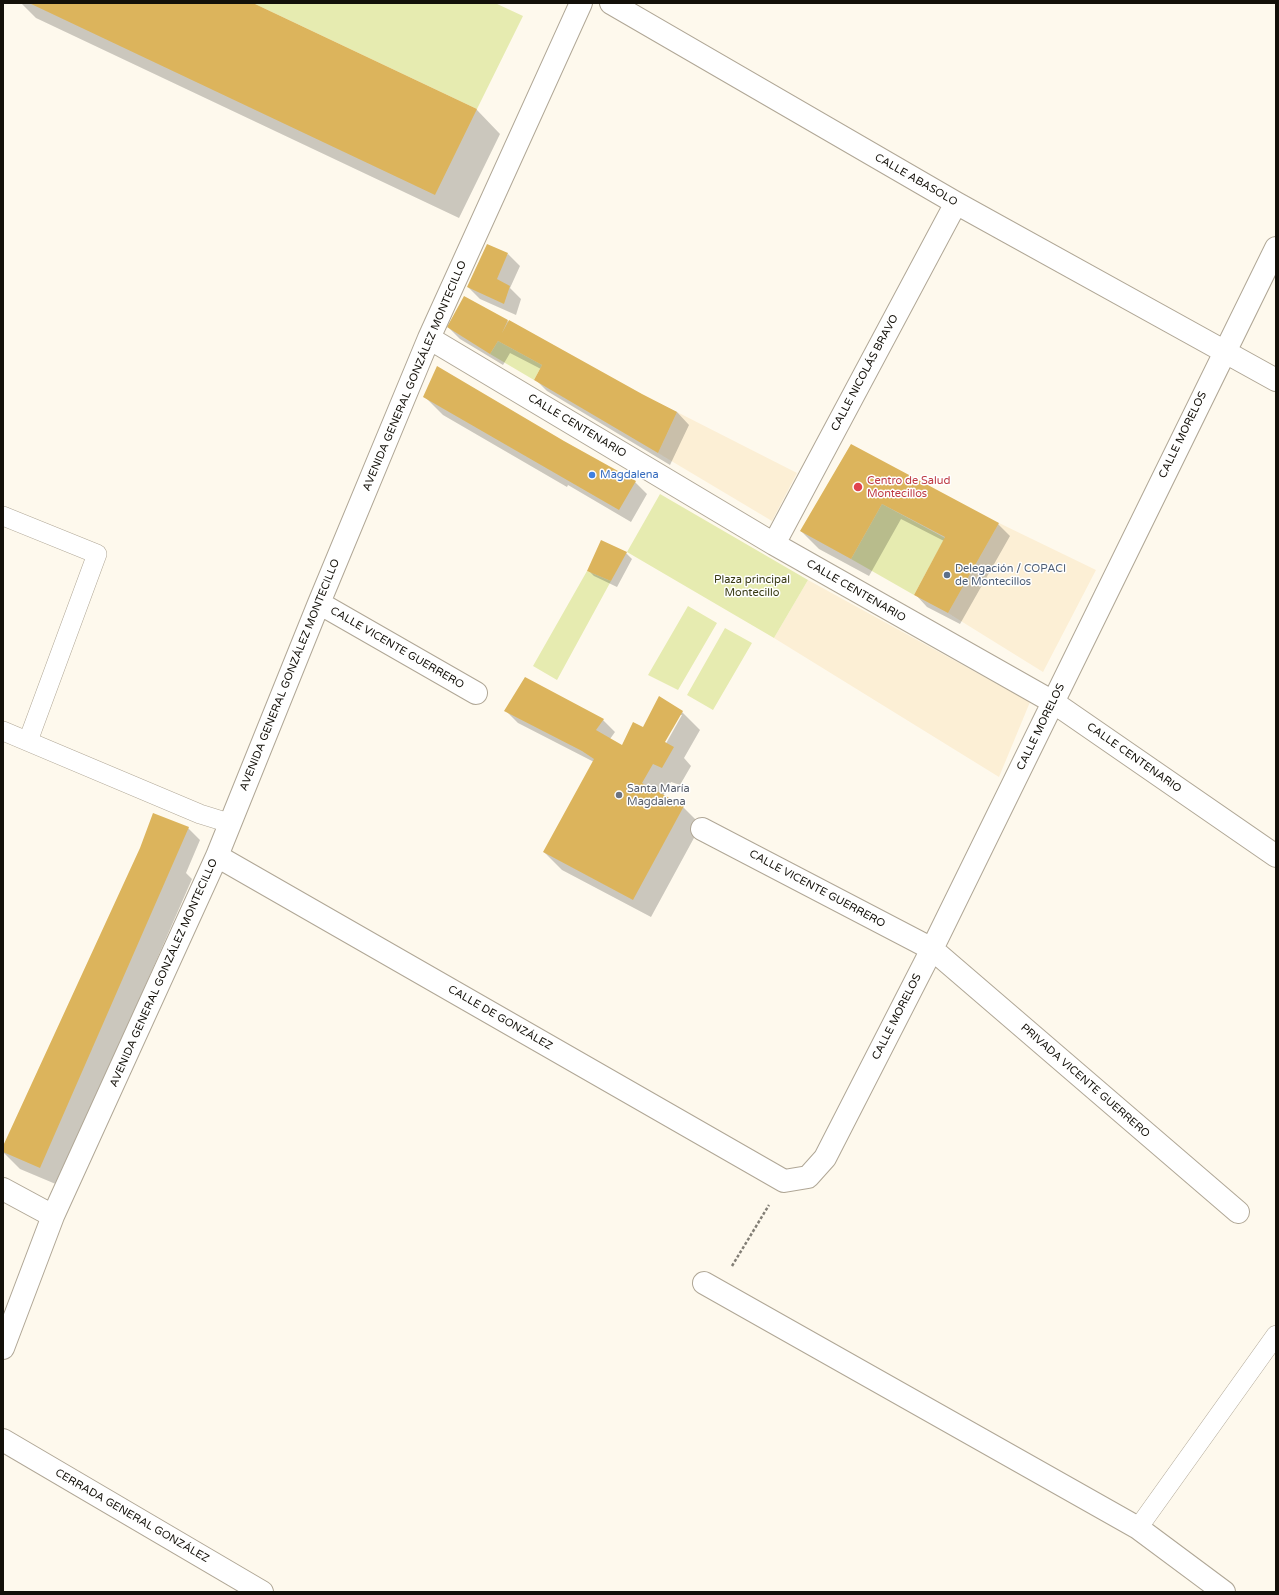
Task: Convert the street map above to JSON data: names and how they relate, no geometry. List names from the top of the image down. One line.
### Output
{"streets":{"street":["CALLE ABASOLO","CALLE NICOLÁS BRAVO","AVENIDA GENERAL GONZÁLEZ MONTECILLO","CALLE CENTENARIO","CALLE MORELOS","CALLE VICENTE GUERRERO","CALLE DE GONZÁLEZ","PRIVADA VICENTE GUERRERO","CERRADA GENERAL GONZÁLEZ"]},"crossings":[["CALLE ABASOLO","CALLE NICOLÁS BRAVO"],["CALLE ABASOLO","CALLE MORELOS"],["CALLE NICOLÁS BRAVO","CALLE CENTENARIO"],["AVENIDA GENERAL GONZÁLEZ MONTECILLO","CALLE CENTENARIO"],["AVENIDA GENERAL GONZÁLEZ MONTECILLO","CALLE VICENTE GUERRERO"],["AVENIDA GENERAL GONZÁLEZ MONTECILLO","CALLE DE GONZÁLEZ"],["CALLE CENTENARIO","CALLE MORELOS"],["CALLE MORELOS","CALLE VICENTE GUERRERO"],["CALLE MORELOS","CALLE DE GONZÁLEZ"],["CALLE MORELOS","PRIVADA VICENTE GUERRERO"],["CALLE VICENTE GUERRERO","PRIVADA VICENTE GUERRERO"]],"parks":["Plaza principal Montecillo"],"places":["Magdalena","Centro de Salud Montecillos","Delegación / COPACI de Montecillos","Santa María Magdalena"]}
